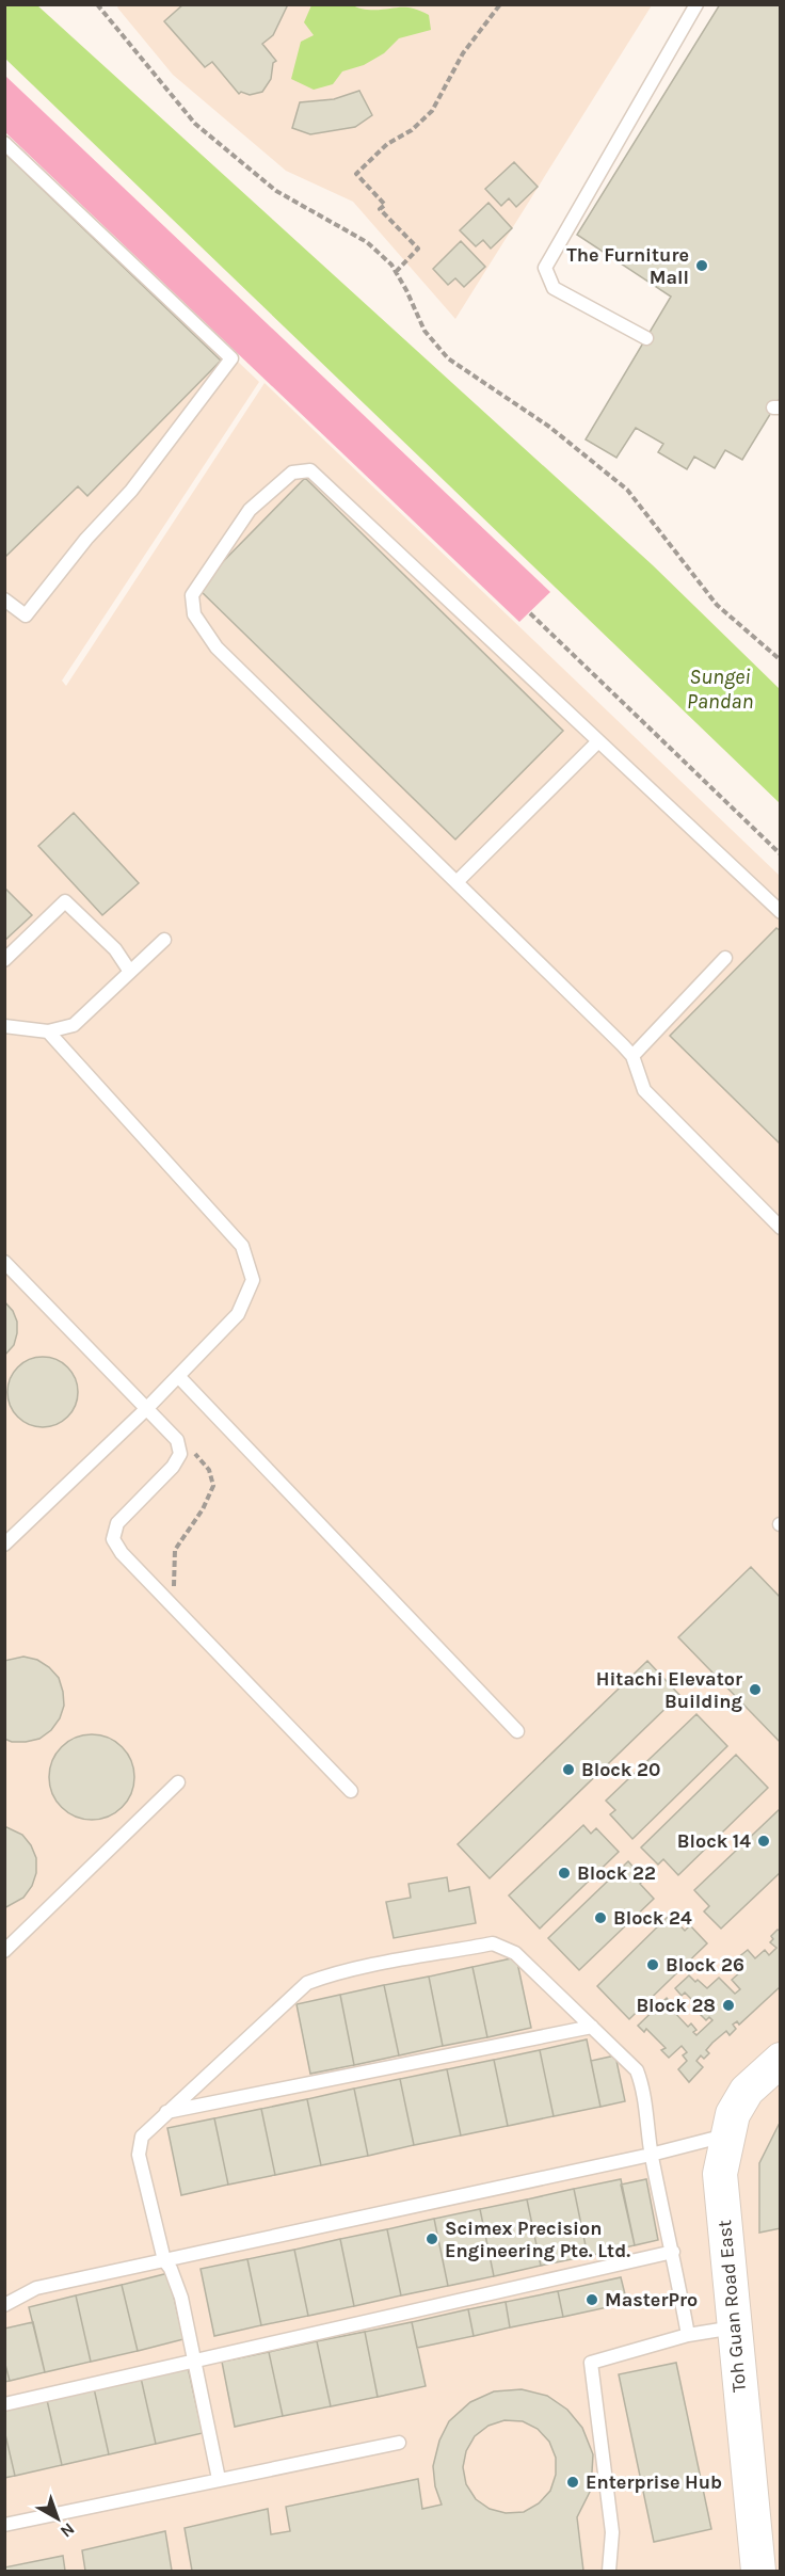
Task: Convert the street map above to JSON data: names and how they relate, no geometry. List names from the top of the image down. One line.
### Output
{"streets":{"street":["Toh Guan Road East"]},"water":["Sungei Pandan"],"places":["The Furniture Mall","Hitachi Elevator Building","Block 20","Block 14","Block 22","Block 24","Block 26","Block 28","Scimex Precision Engineering Pte. Ltd.","MasterPro","Enterprise Hub"],"north":"bottom right"}
